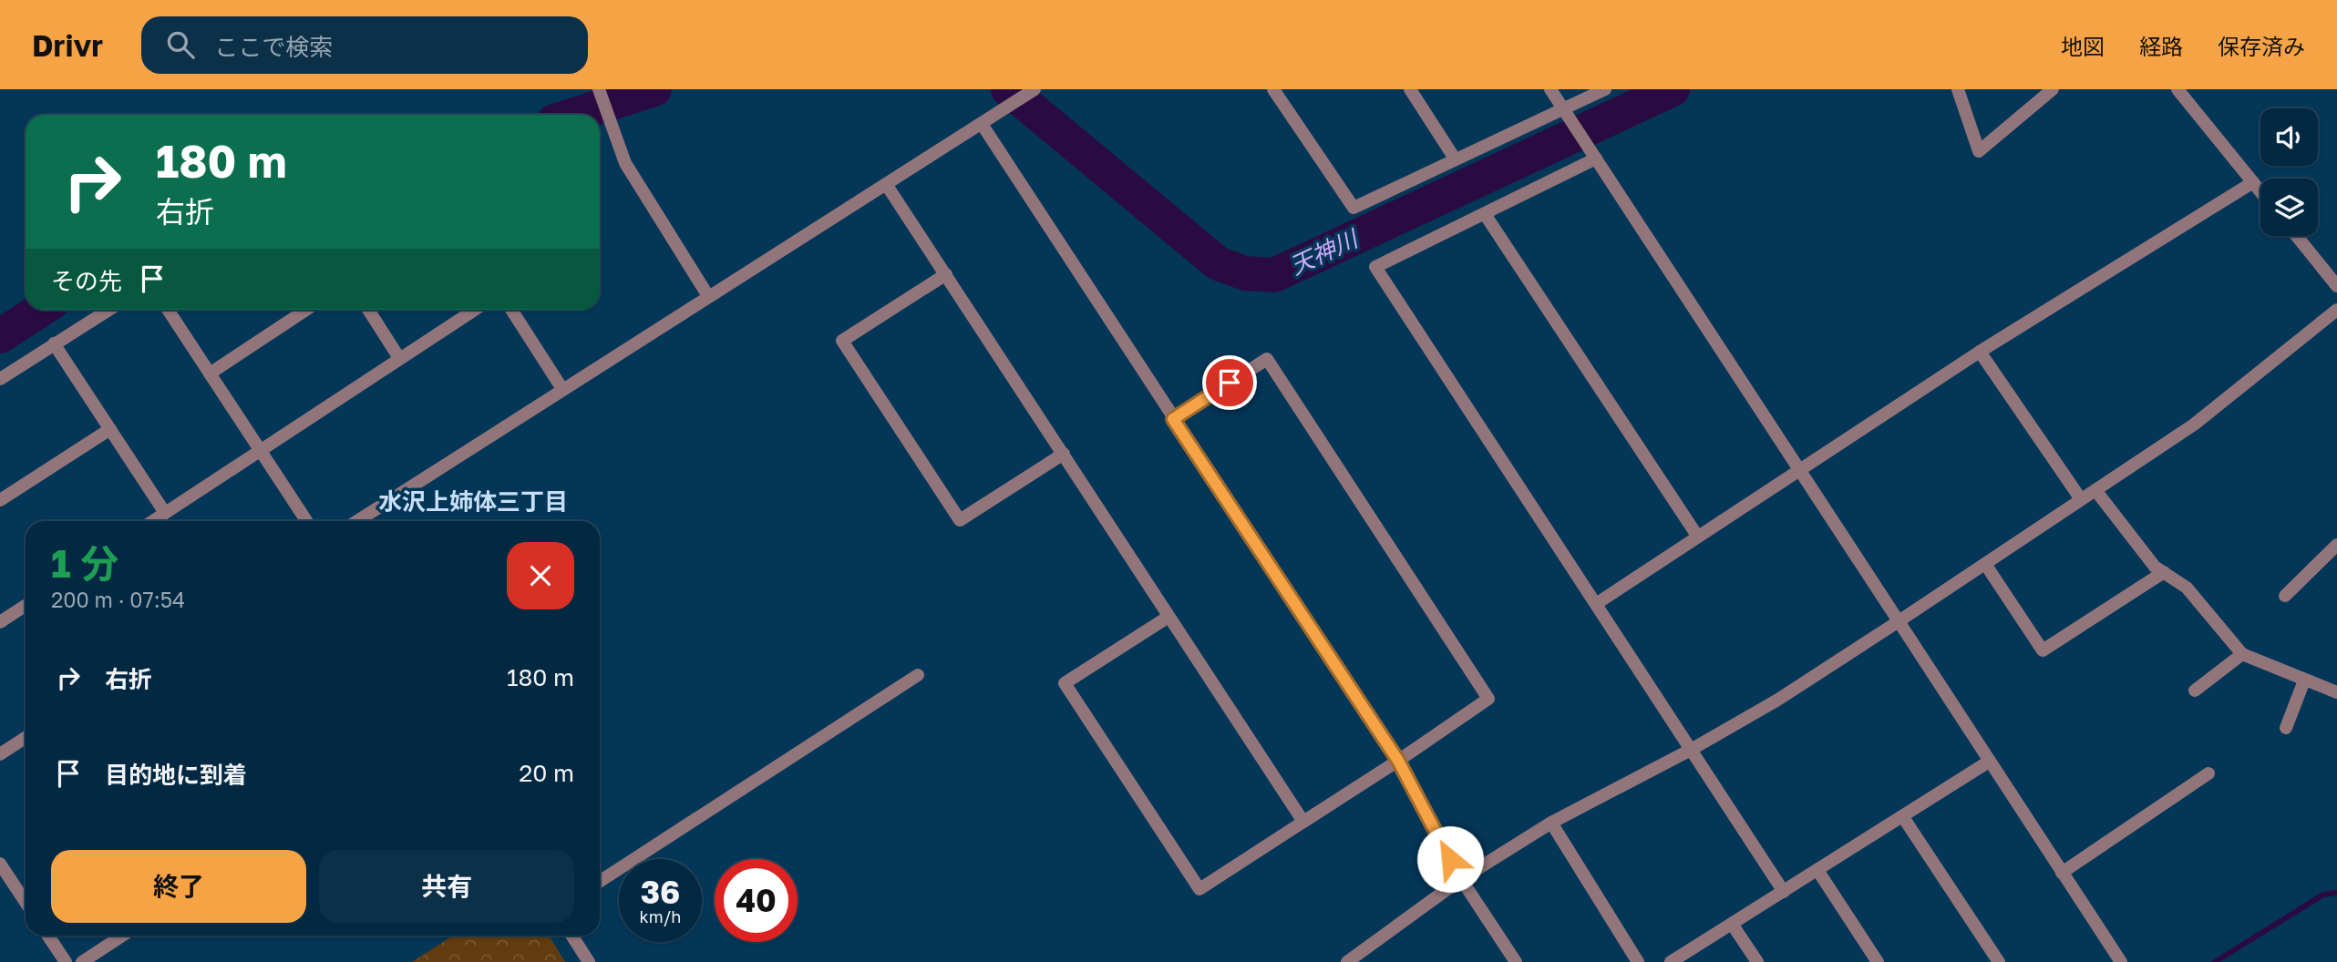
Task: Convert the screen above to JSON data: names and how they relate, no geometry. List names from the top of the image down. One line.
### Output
{"districts":["水沢上姉体三丁目"],"water":["天神川"],"page":{"header":"Drivr","search":"ここで検索","nav":["地図","経路","保存済み"],"turn":["180 m","右折"],"then":"その先","heading":["1 分","200 m · 07:54"],"list":[{"name":"右折","value":"180 m"},{"name":"目的地に到着","value":"20 m"}],"buttons":["終了","共有"],"speed":"36 km/h","limit":"40"}}
